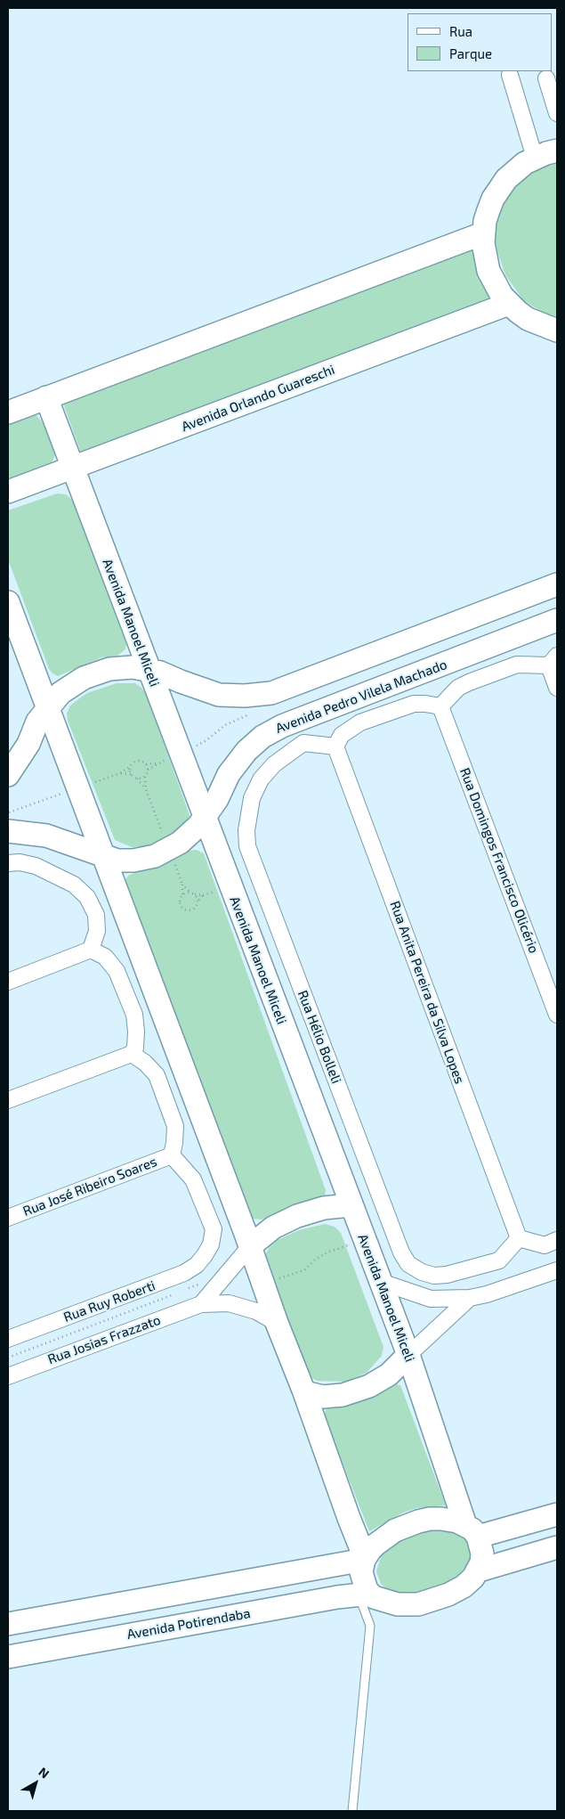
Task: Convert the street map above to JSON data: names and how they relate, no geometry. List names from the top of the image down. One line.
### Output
{"streets":{"street":["Avenida Orlando Guareschi","Avenida Manoel Miceli","Avenida Pedro Vilela Machado","Rua Domingos Francisco Olicério","Rua Anita Pereira da Silva Lopes","Rua Hélio Bolleli","Rua José Ribeiro Soares","Rua Ruy Roberti","Rua Josias Frazzato","Avenida Potirendaba"]},"crossings":[["Avenida Orlando Guareschi","Avenida Manoel Miceli"],["Avenida Manoel Miceli","Avenida Pedro Vilela Machado"],["Avenida Manoel Miceli","Avenida Potirendaba"],["Rua Anita Pereira da Silva Lopes","Rua Hélio Bolleli"],["Rua José Ribeiro Soares","Rua Ruy Roberti"]],"legend":["Rua","Parque"],"north":"top right"}
